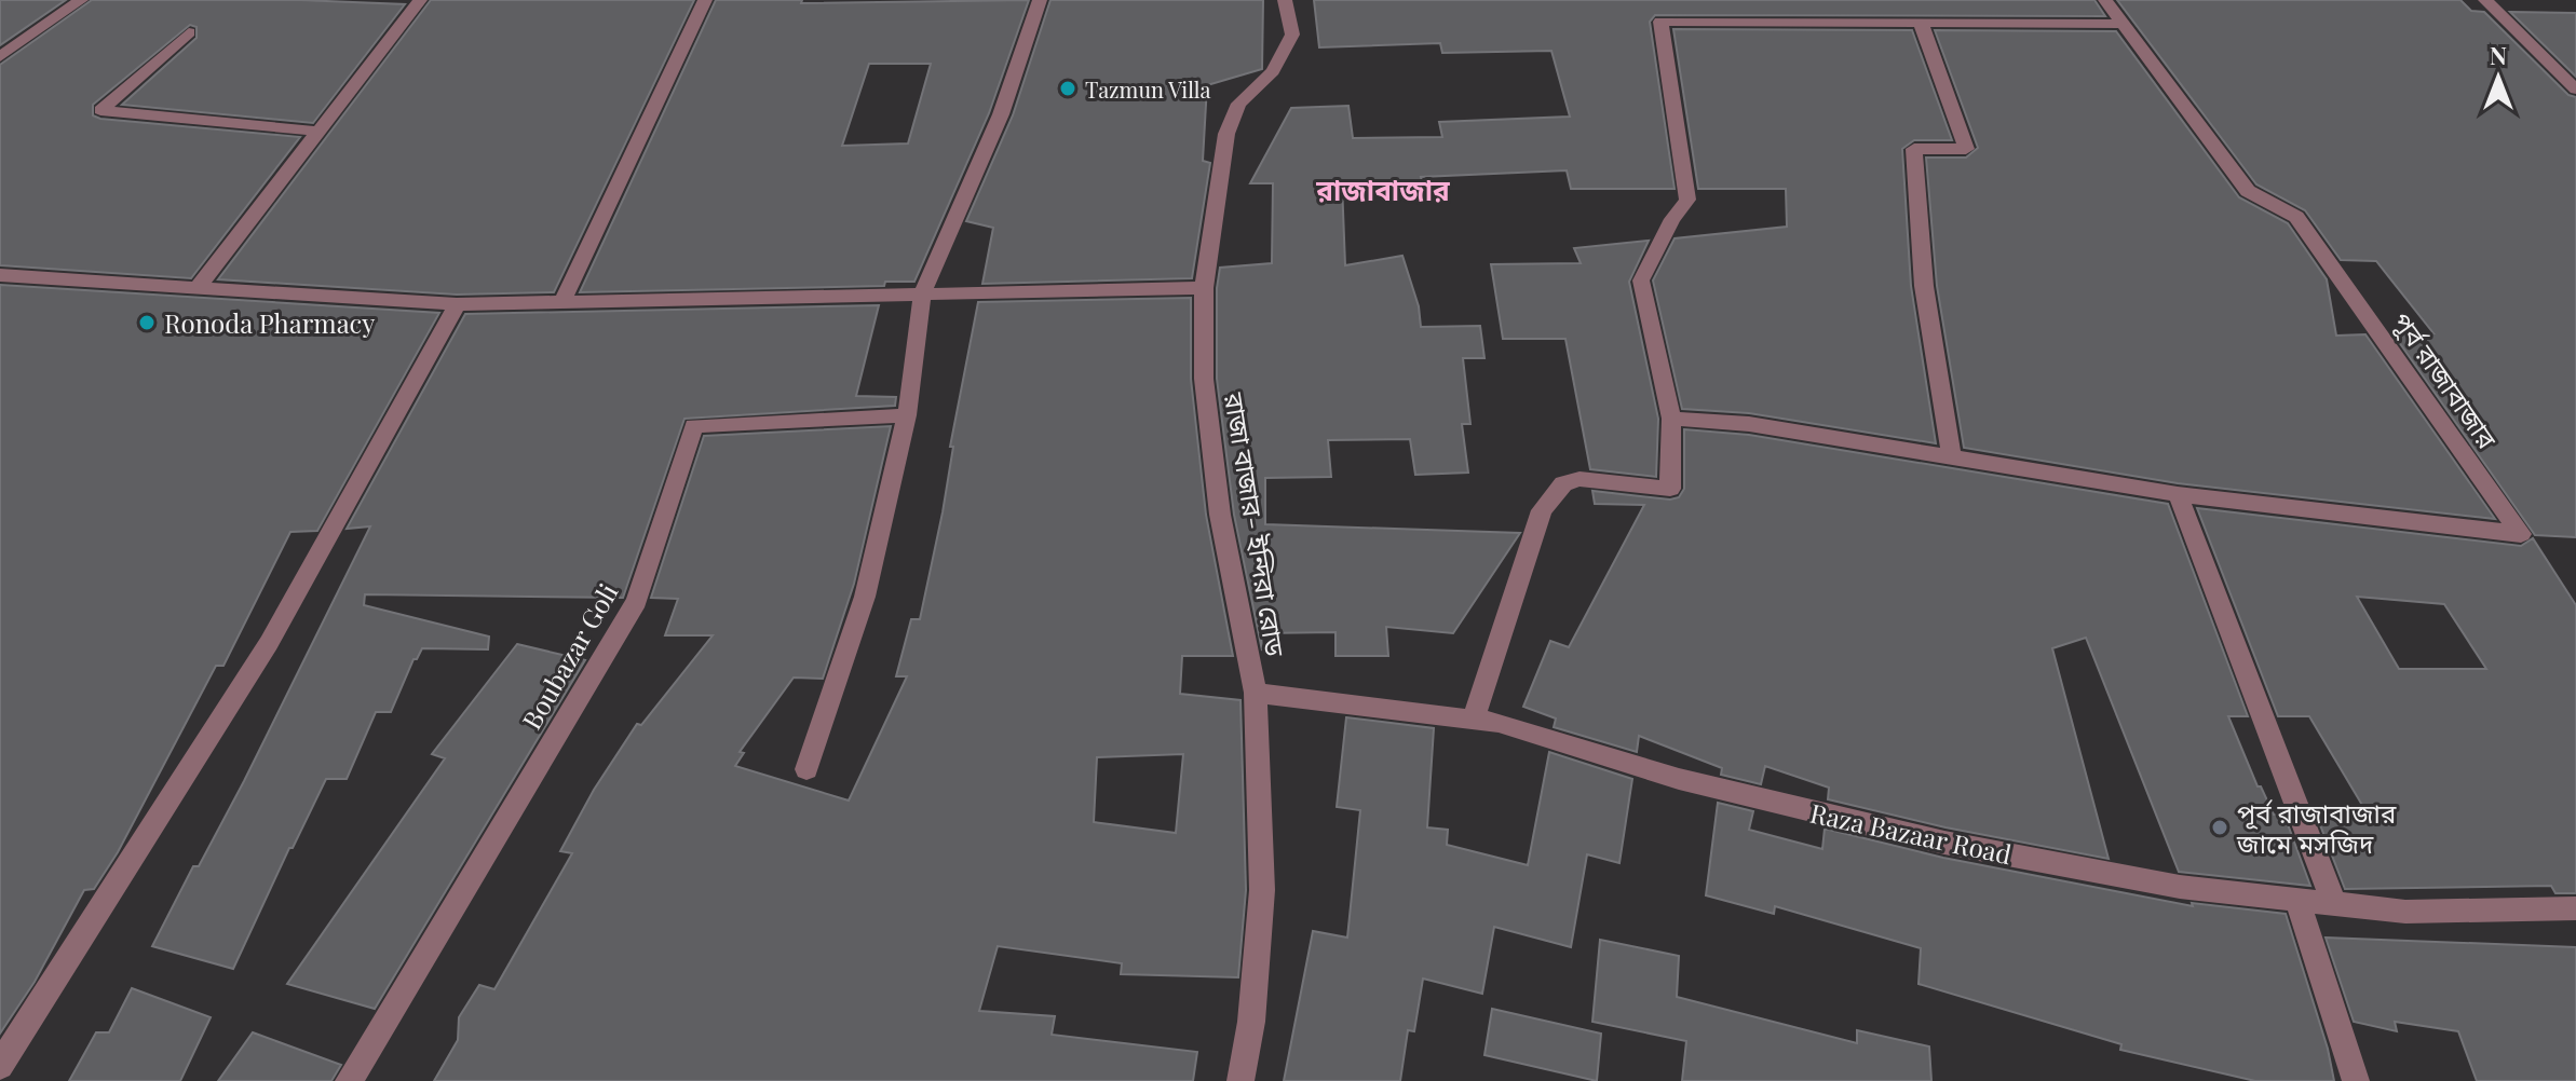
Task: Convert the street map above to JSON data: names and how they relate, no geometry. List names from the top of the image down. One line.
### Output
{"streets":{"street":["পূর্ব রাজাবাজার","রাজা বাজার- ইন্দিরা রোড","Boubazar Goli","Raza Bazaar Road"]},"crossings":[["রাজা বাজার- ইন্দিরা রোড","Raza Bazaar Road"]],"districts":["রাজাবাজার"],"places":["Tazmun Villa","Ronoda Pharmacy","পূর্ব রাজাবাজার জামে মসজিদ"],"north":"top"}
